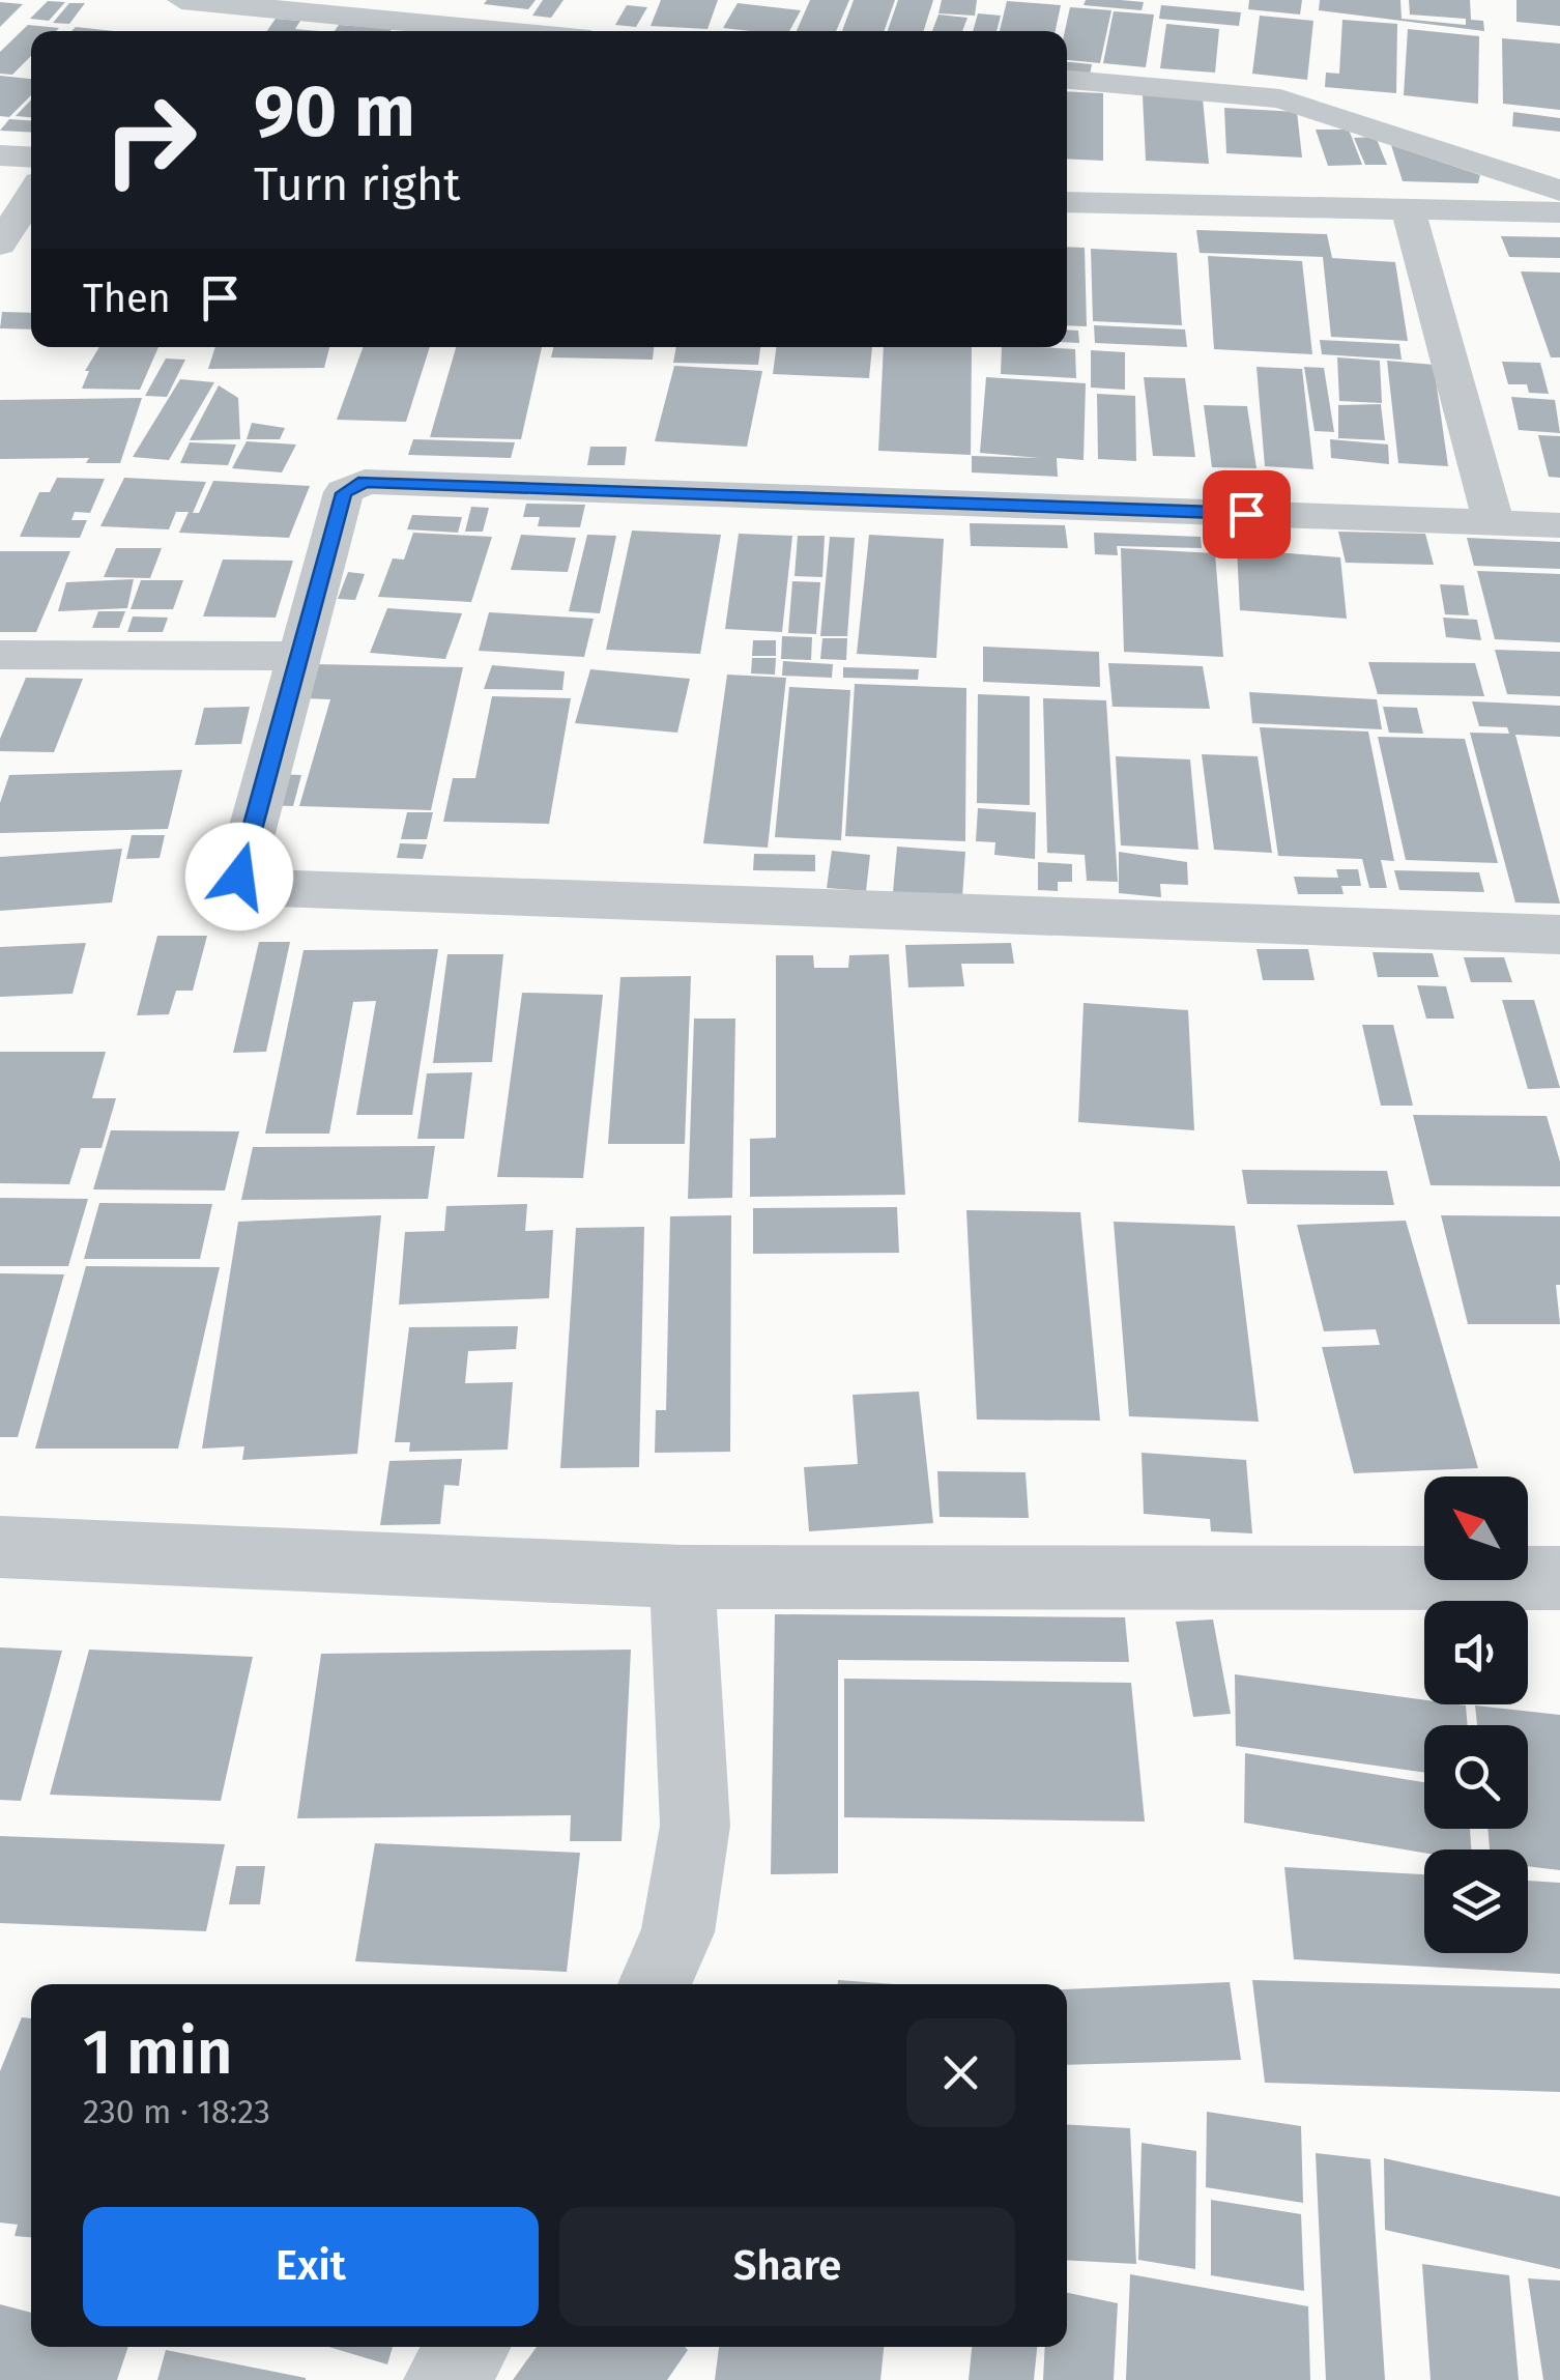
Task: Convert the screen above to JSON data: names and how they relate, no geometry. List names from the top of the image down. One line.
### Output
{"north":"top left","page":{"turn":["90 m","Turn right"],"then":"Then","heading":["1 min","230 m · 18:23"],"buttons":["Exit","Share"]}}
